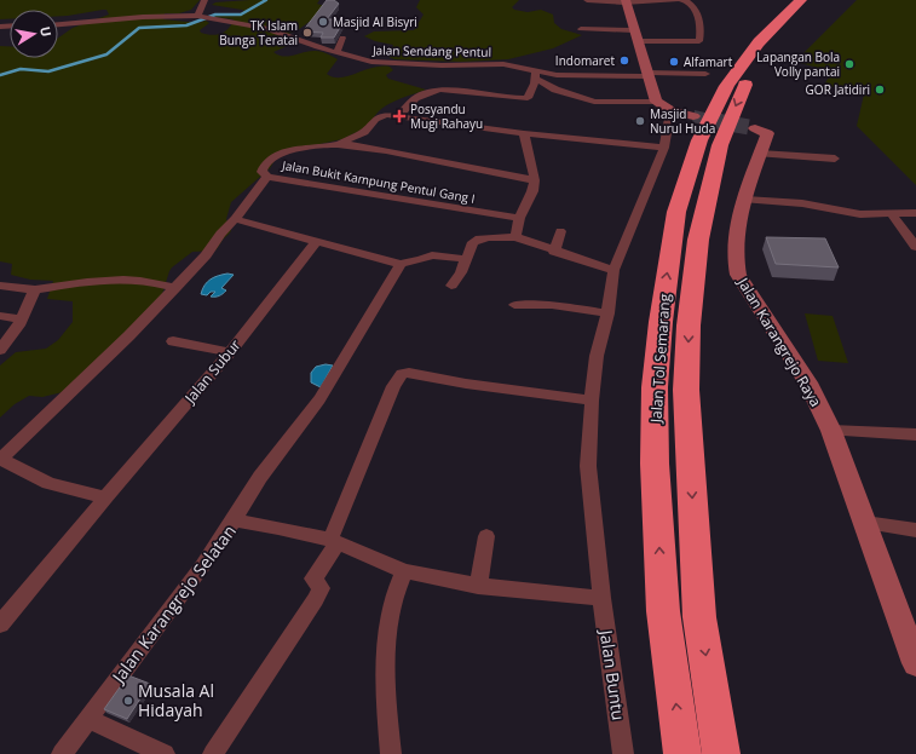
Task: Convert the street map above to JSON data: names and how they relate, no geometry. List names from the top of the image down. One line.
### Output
{"streets":{"highway":["Jalan Tol Semarang"],"main road":["Jalan Karangrejo Raya"],"street":["Jalan Sendang Pentul","Jalan Bukit Kampung Pentul Gang I","Jalan Subur","Jalan Karangrejo Selatan","Jalan Buntu"]},"crossings":[["Jalan Karangrejo Selatan","Jalan Buntu"]],"places":{"other":["Masjid Al Bisyri","TK Islam Bunga Teratai","Indomaret","Alfamart","Lapangan Bola Volly pantai","GOR Jatidiri","Masjid Nurul Huda","Musala Al Hidayah"],"health":["Posyandu Mugi Rahayu"]},"north":"right"}
